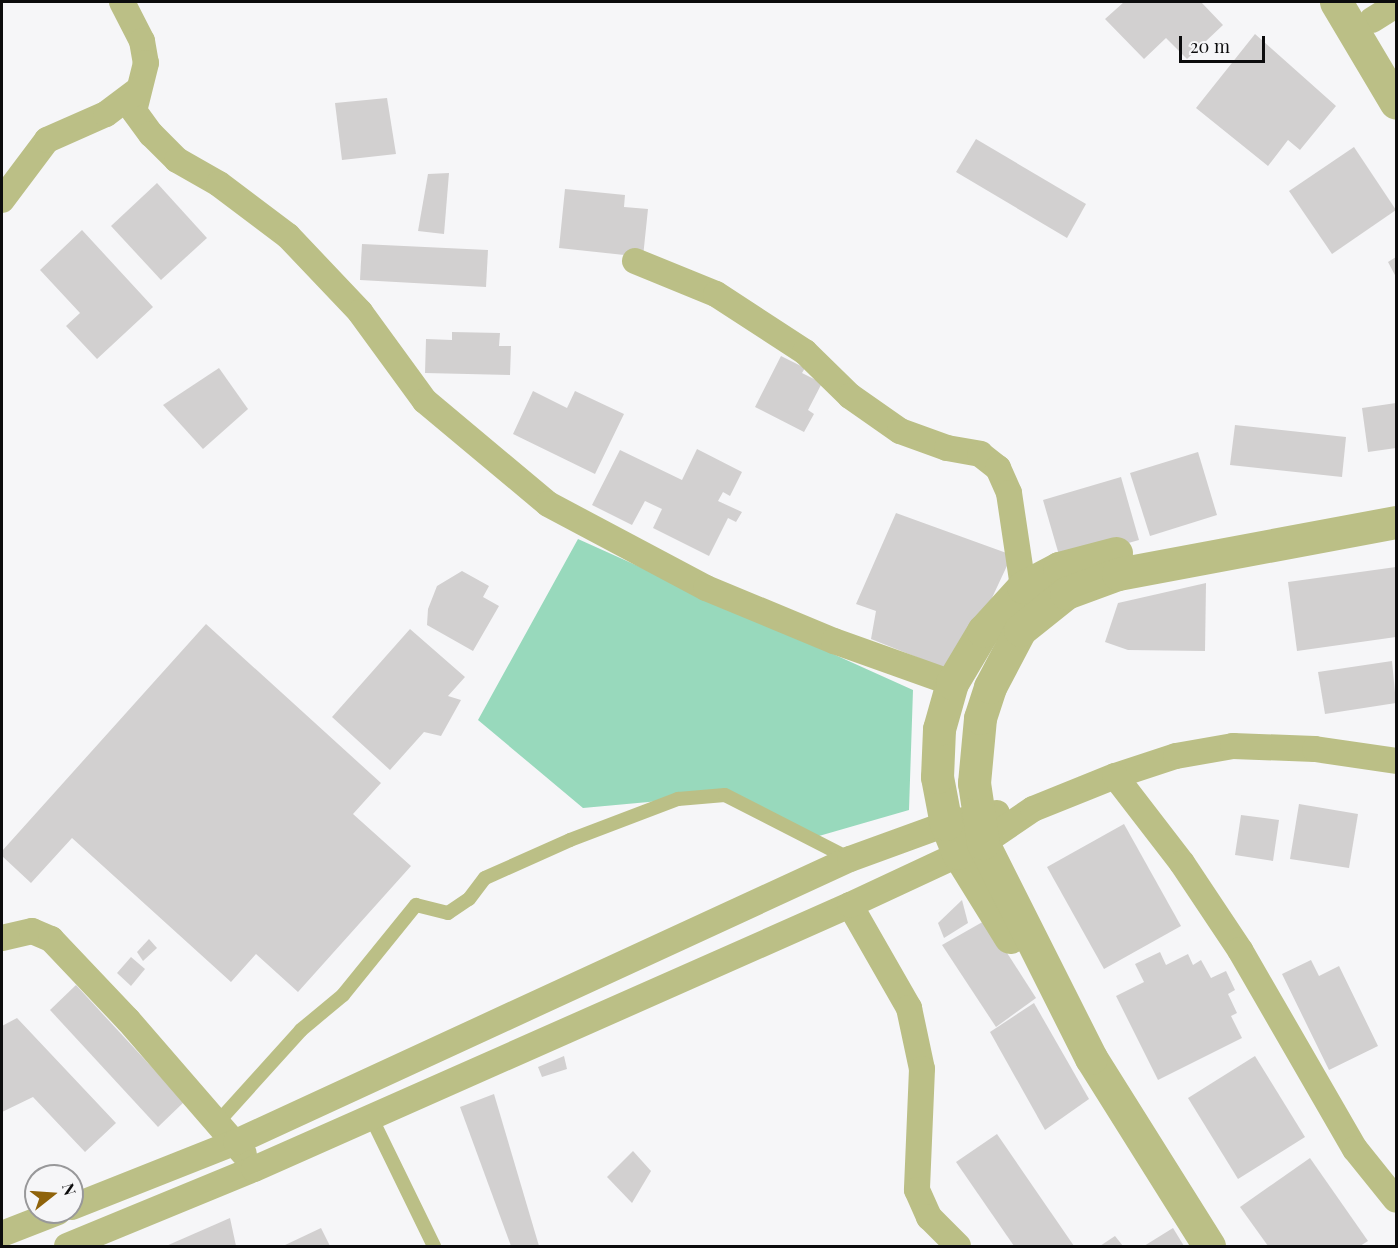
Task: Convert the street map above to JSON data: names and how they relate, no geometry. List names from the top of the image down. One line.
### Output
{"scale_bar":"20 m","north":"right"}
